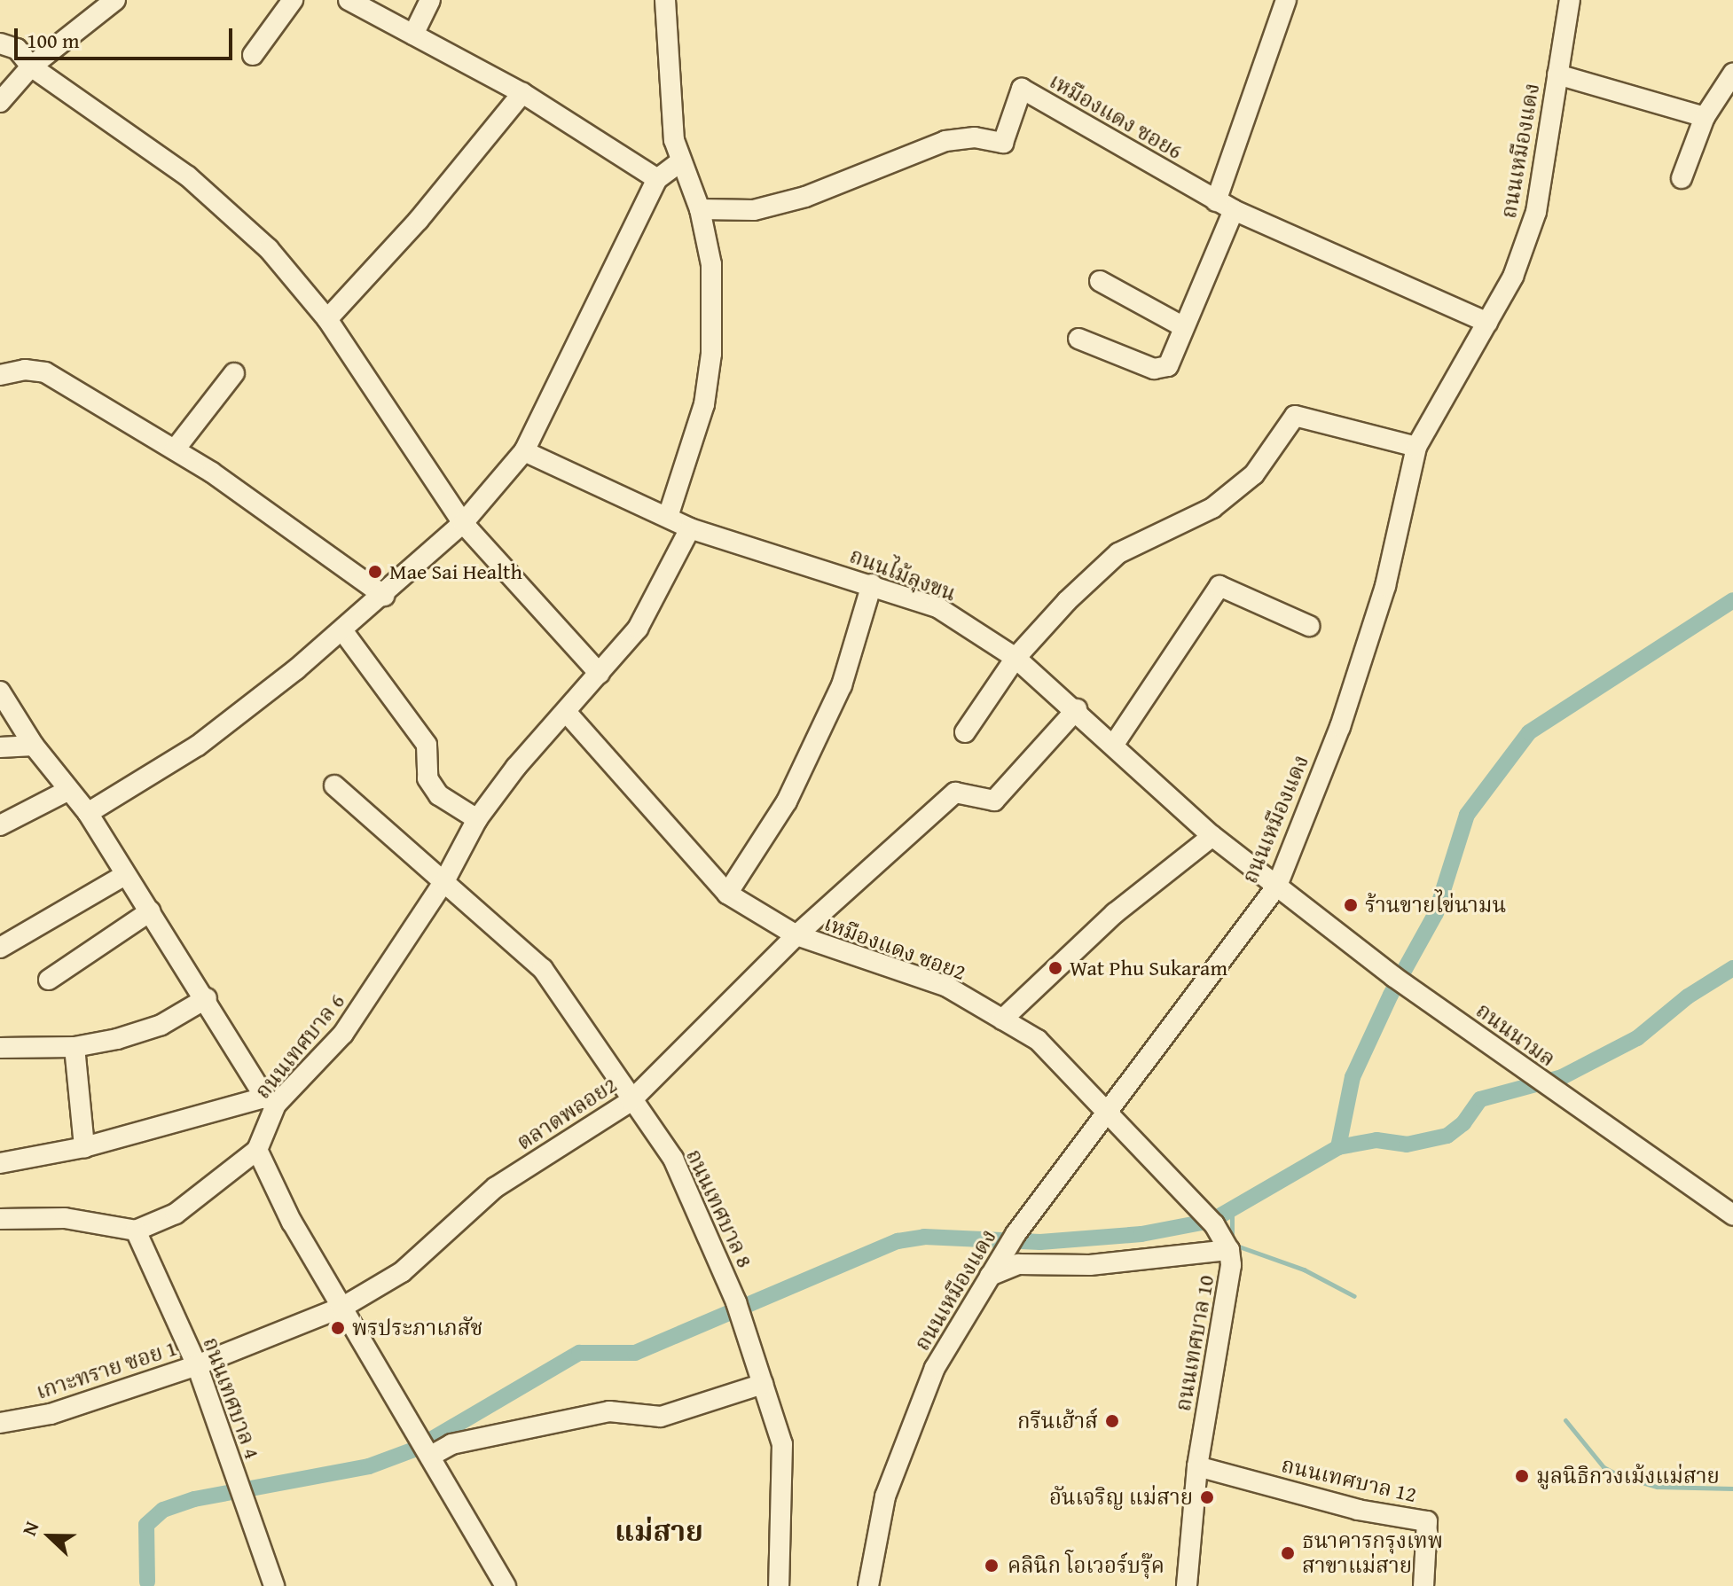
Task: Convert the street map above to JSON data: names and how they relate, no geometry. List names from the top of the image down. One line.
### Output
{"streets":{"street":["เหมืองแดง ซอย6","ถนนเหมืองแดง","ถนนไม้ลุงขน","เหมืองแดง ซอย2","ถนนนามล","ถนนเทศบาล 6","ตลาดพลอย2","ถนนเทศบาล 8","ถนนเทศบาล 10","เกาะทราย ซอย 1","ถนนเทศบาล 4","ถนนเทศบาล 12"]},"crossings":[["เหมืองแดง ซอย6","ถนนเหมืองแดง"],["ถนนเหมืองแดง","ถนนไม้ลุงขน"],["ถนนเหมืองแดง","เหมืองแดง ซอย2"],["ถนนเหมืองแดง","ถนนนามล"],["ถนนไม้ลุงขน","ถนนนามล"],["ถนนไม้ลุงขน","ถนนเทศบาล 6"],["ถนนไม้ลุงขน","ตลาดพลอย2"],["เหมืองแดง ซอย2","ถนนเทศบาล 6"],["เหมืองแดง ซอย2","ตลาดพลอย2"],["ถนนเทศบาล 6","ถนนเทศบาล 8"],["ตลาดพลอย2","ถนนเทศบาล 8"],["ตลาดพลอย2","เกาะทราย ซอย 1"],["ถนนเทศบาล 10","ถนนเทศบาล 12"],["เกาะทราย ซอย 1","ถนนเทศบาล 4"]],"districts":["แม่สาย"],"places":["Mae Sai Health","ร้านขายไข่นามน","Wat Phu Sukaram","พรประภาเภสัช","กรีนเฮ้าส์","มูลนิธิกวงเม้งแม่สาย","อันเจริญ แม่สาย","ธนาคารกรุงเทพ สาขาแม่สาย","คลินิก โอเวอร์บรุ๊ค"],"scale_bar":"100 m","north":"left"}
